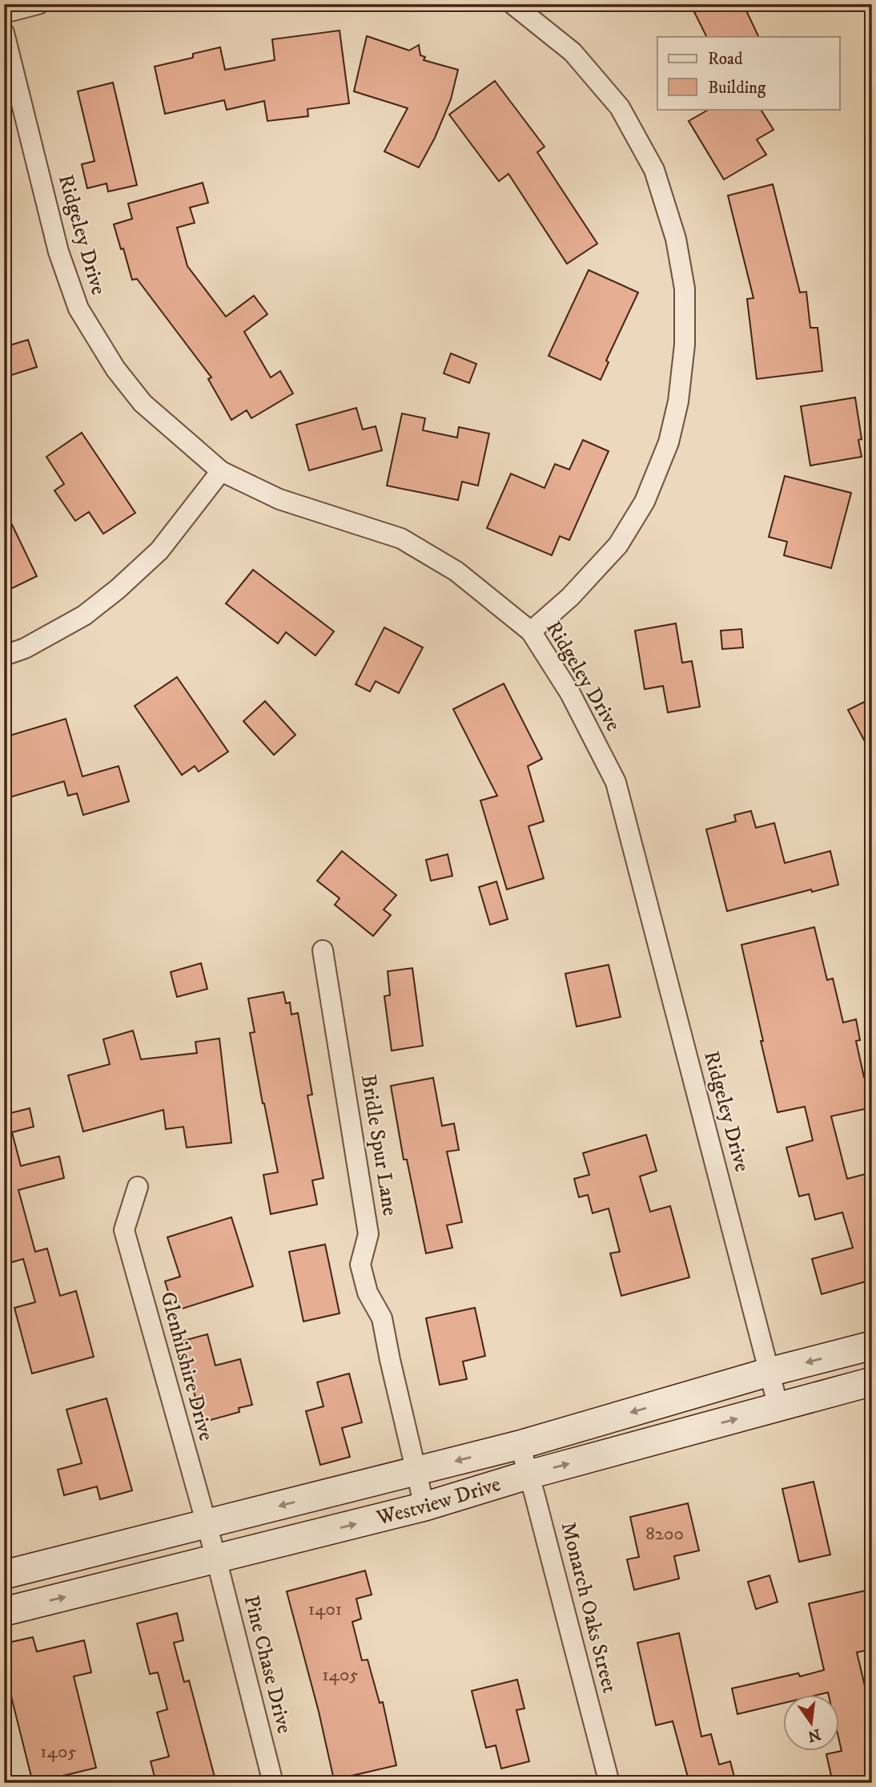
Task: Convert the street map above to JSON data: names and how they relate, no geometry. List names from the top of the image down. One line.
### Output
{"streets":{"main road":["Westview Drive"],"street":["Ridgeley Drive","Bridle Spur Lane","Glenhilshire Drive","Monarch Oaks Street","Pine Chase Drive"]},"crossings":[["Ridgeley Drive","Westview Drive"],["Bridle Spur Lane","Westview Drive"],["Glenhilshire Drive","Westview Drive"],["Glenhilshire Drive","Pine Chase Drive"],["Westview Drive","Monarch Oaks Street"],["Westview Drive","Pine Chase Drive"]],"house_numbers":["8200","1401","1405","1405"],"legend":["Road","Building"],"north":"bottom"}
